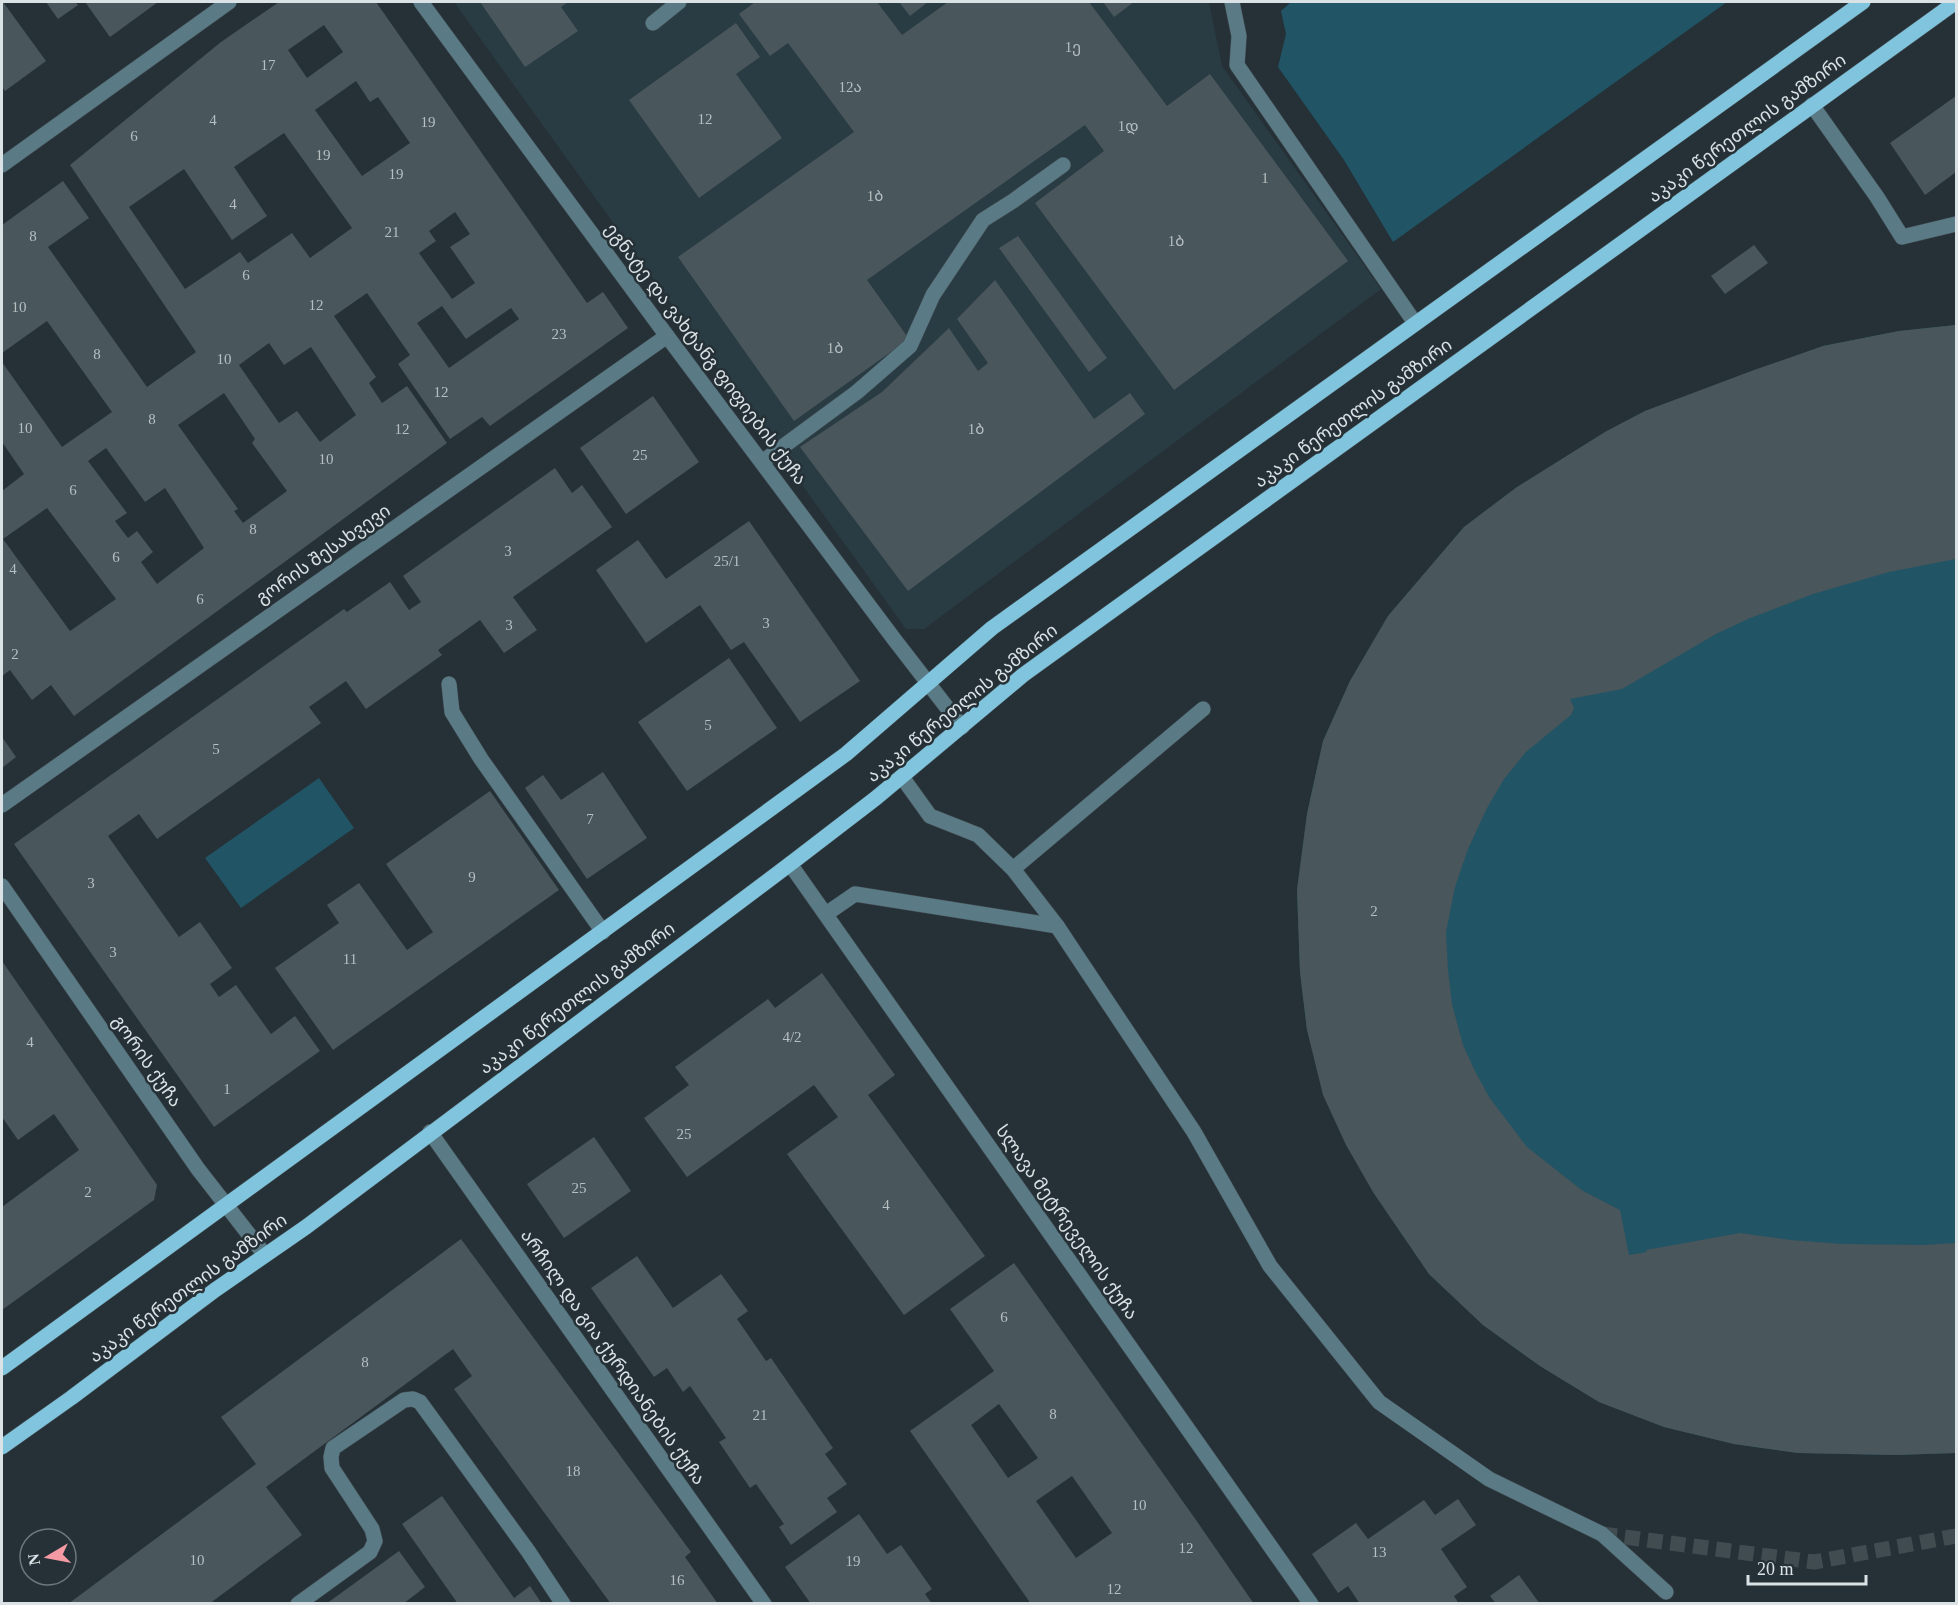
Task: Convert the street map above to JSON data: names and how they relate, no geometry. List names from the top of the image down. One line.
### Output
{"streets":{"main road":["აკაკი წერეთლის გამზირი"],"street":["ეგნატე და ვახტანგ ფიფიების ქუჩა","გორის შესახვევი","გორის ქუჩა","სლავა მეტრეველის ქუჩა","არჩილ და გია ქურდიანების ქუჩა"]},"crossings":[["აკაკი წერეთლის გამზირი","ეგნატე და ვახტანგ ფიფიების ქუჩა"],["აკაკი წერეთლის გამზირი","გორის ქუჩა"],["აკაკი წერეთლის გამზირი","სლავა მეტრეველის ქუჩა"],["აკაკი წერეთლის გამზირი","არჩილ და გია ქურდიანების ქუჩა"],["ეგნატე და ვახტანგ ფიფიების ქუჩა","გორის შესახვევი"]],"house_numbers":["1ე","17","12ა","12","4","19","1დ","6","19","19","1","1ბ","4","21","8","1ბ","6","12","10","23","1ბ","8","10","12","8","10","12","1ბ","25","10","6","8","3","6","25/1","4","6","3","3","2","5","5","7","9","3","2","3","11","4/2","4","1","25","25","2","4","6","8","8","21","18","10","12","13","10","19","16","12"],"scale_bar":"20 m","north":"left"}
